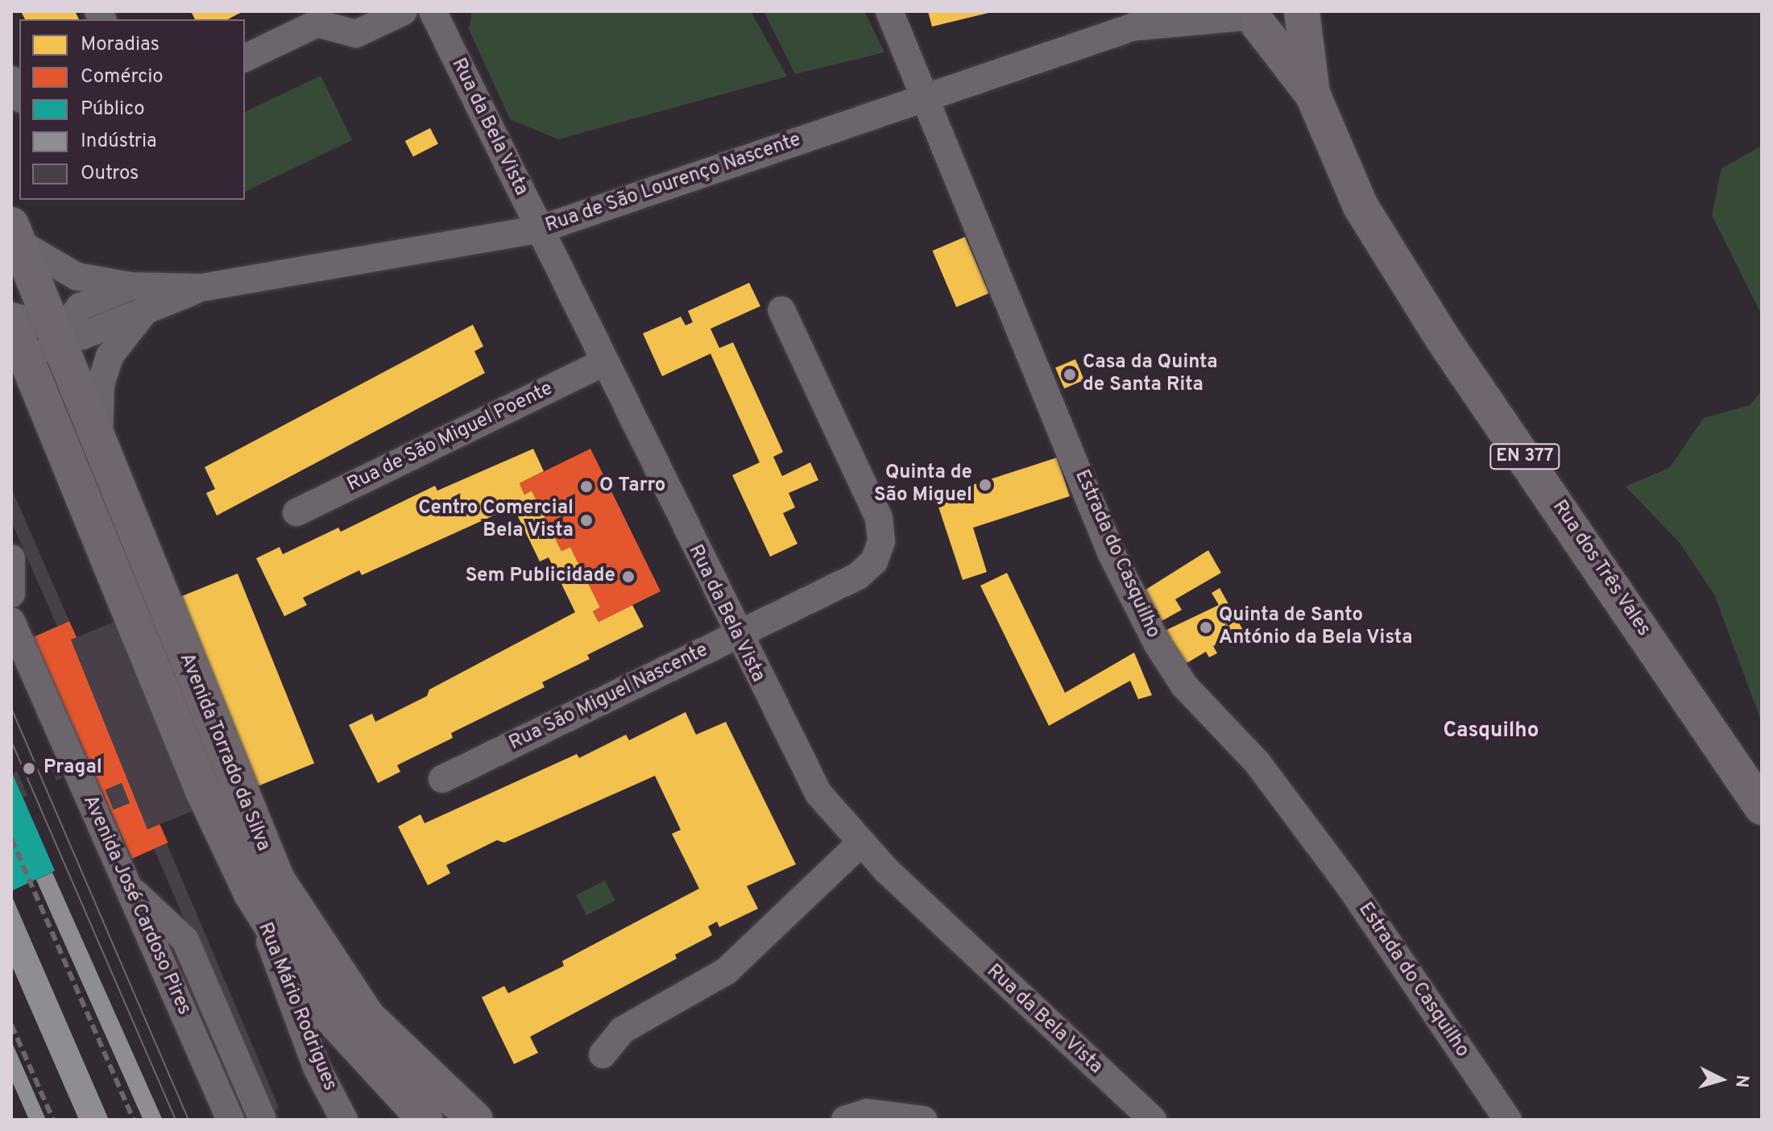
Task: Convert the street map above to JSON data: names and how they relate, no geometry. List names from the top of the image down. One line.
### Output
{"streets":{"main road":["EN 377","Rua dos Três Vales","Avenida Torrado da Silva"],"street":["Rua da Bela Vista","Rua de São Lourenço Nascente","Rua de São Miguel Poente","Estrada do Casquilho","Rua São Miguel Nascente","Avenida José Cardoso Pires","Rua Mário Rodrigues"]},"crossings":[["Rua da Bela Vista","Rua de São Lourenço Nascente"],["Rua da Bela Vista","Rua de São Miguel Poente"],["Rua da Bela Vista","Rua São Miguel Nascente"],["Rua de São Lourenço Nascente","Estrada do Casquilho"],["Rua de São Lourenço Nascente","Rua dos Três Vales"],["Rua de São Lourenço Nascente","Avenida Torrado da Silva"],["Avenida Torrado da Silva","Rua Mário Rodrigues"]],"districts":["Casquilho"],"places":["Casa da Quinta de Santa Rita","Quinta de São Miguel","O Tarro","Centro Comercial Bela Vista","Sem Publicidade","Quinta de Santo António da Bela Vista","Pragal"],"legend":["Moradias","Comércio","Público","Indústria","Outros"],"north":"right"}
